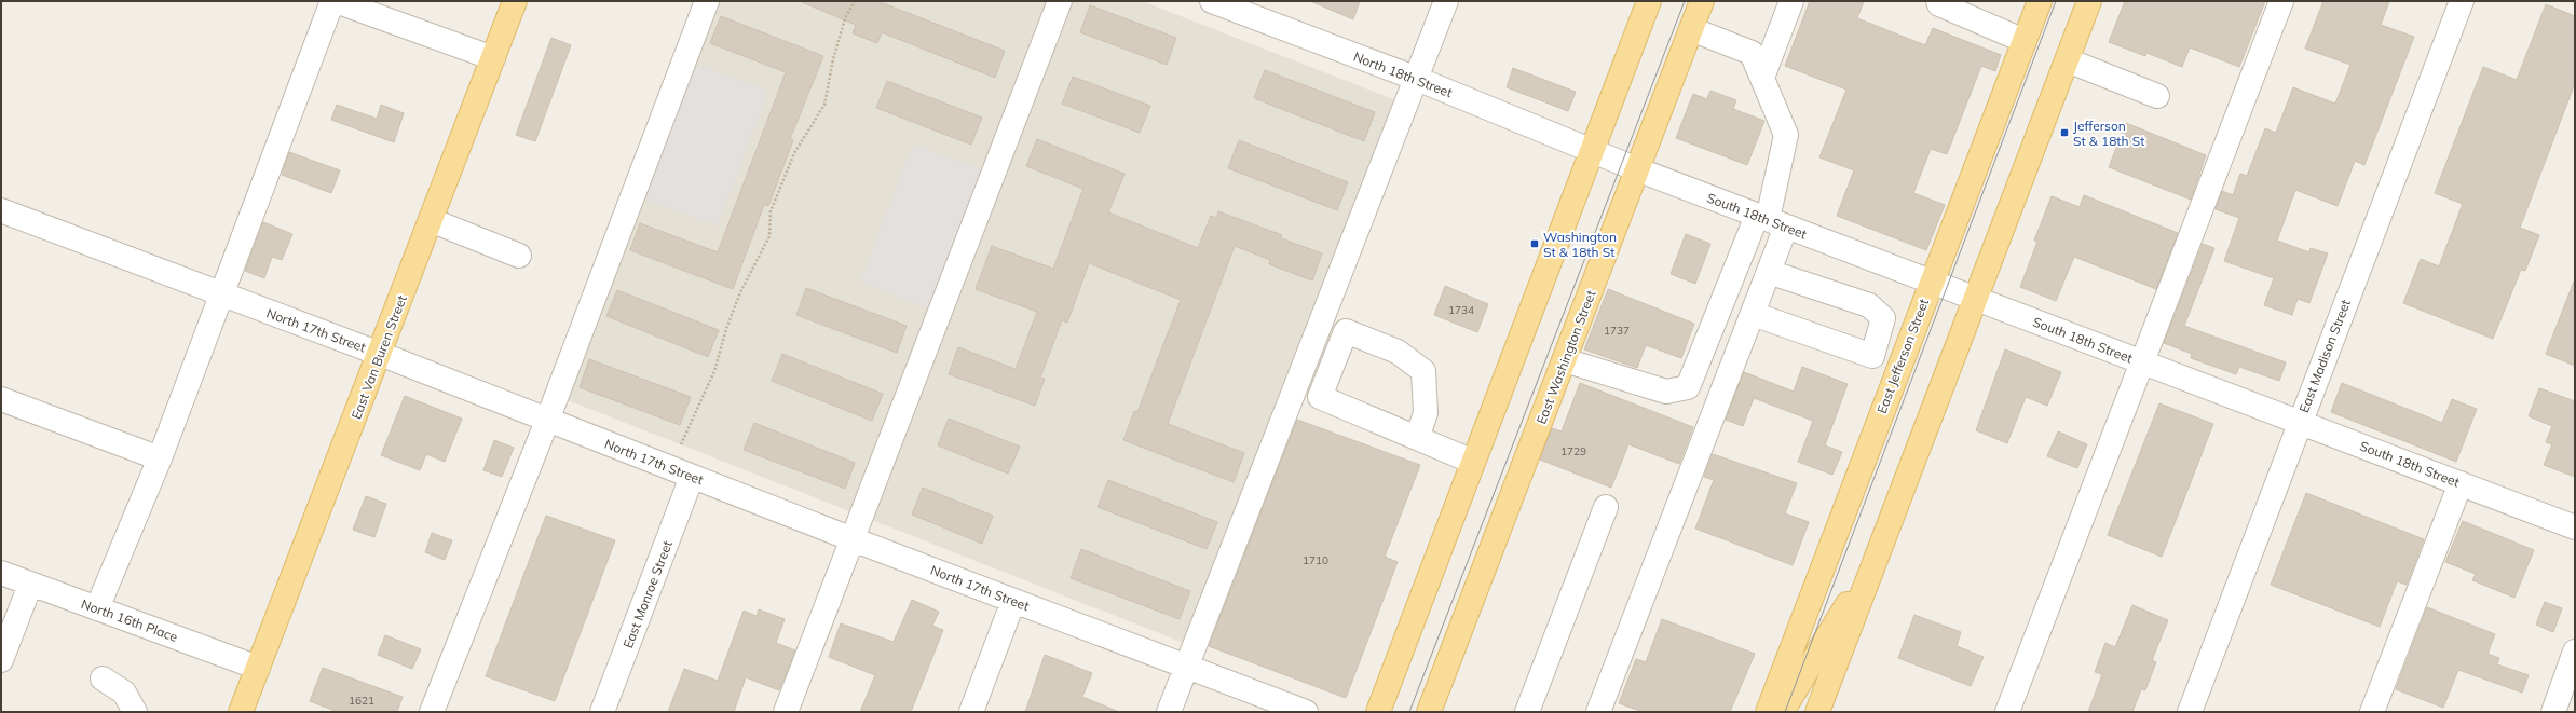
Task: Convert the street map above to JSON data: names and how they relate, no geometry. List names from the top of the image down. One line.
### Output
{"streets":{"main road":["East Jefferson Street","East Van Buren Street","East Washington Street"],"street":["North 18th Street","South 18th Street","North 17th Street","East Madison Street","East Monroe Street","North 16th Place"]},"crossings":[["North 18th Street","South 18th Street"],["South 18th Street","East Jefferson Street"],["South 18th Street","East Madison Street"],["South 18th Street","East Washington Street"],["North 17th Street","East Van Buren Street"],["North 17th Street","East Monroe Street"],["East Van Buren Street","North 16th Place"]],"places":{"transit":["Jefferson St & 18th St","Washington St & 18th St"]},"house_numbers":["1734","1737","1729","1710","1621"]}
